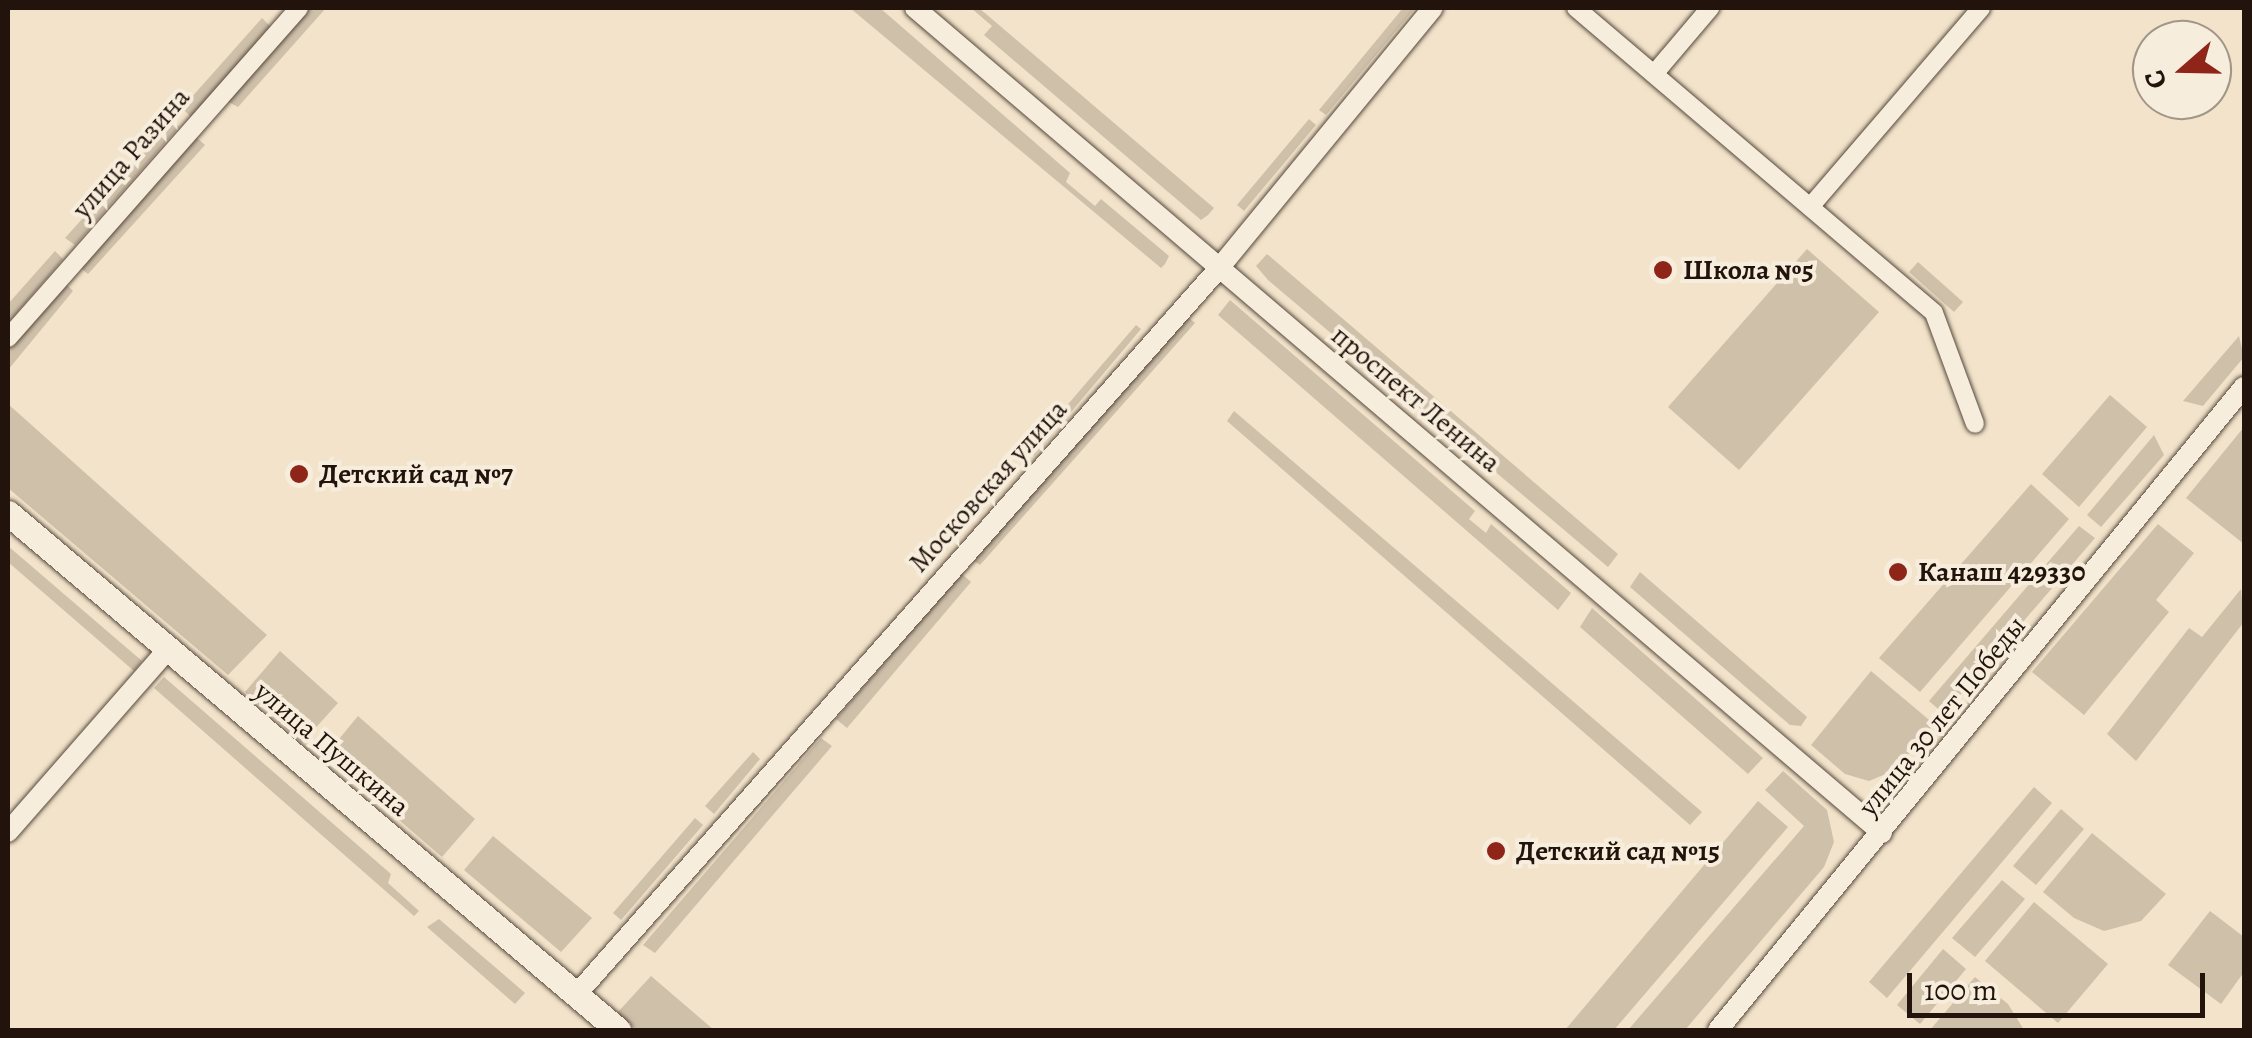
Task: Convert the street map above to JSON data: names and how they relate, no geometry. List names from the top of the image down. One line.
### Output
{"streets":{"main road":["улица Пушкина"],"street":["улица Разина","проспект Ленина","Московская улица","улица 30 лет Победы"]},"crossings":[["проспект Ленина","Московская улица"],["проспект Ленина","улица 30 лет Победы"],["Московская улица","улица Пушкина"]],"places":["Школа №5","Детский сад №7","Канаш 429330","Детский сад №15"],"scale_bar":"100 m","north":"left"}
